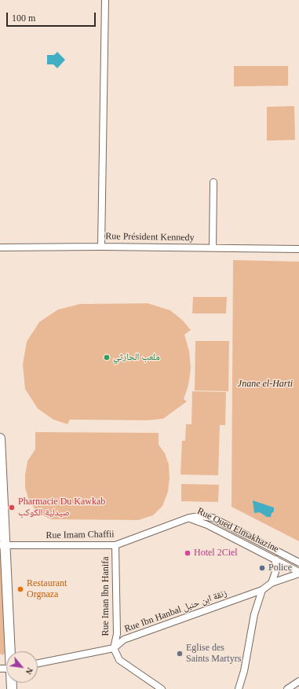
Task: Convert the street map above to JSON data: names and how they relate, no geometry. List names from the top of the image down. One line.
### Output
{"streets":{"street":["Rue Président Kennedy","Rue Oued Elmakhazine","Rue Imam Chaffii","Rue Iman lbn Hanifa","Rue Ibn Hanbal زنقة ابن حنبل"]},"crossings":[["Rue Oued Elmakhazine","Rue Imam Chaffii"],["Rue Oued Elmakhazine","Rue Ibn Hanbal زنقة ابن حنبل"],["Rue Imam Chaffii","Rue Iman lbn Hanifa"],["Rue Iman lbn Hanifa","Rue Ibn Hanbal زنقة ابن حنبل"]],"parks":["Jnane el-Harti"],"places":["ملعب الحارثي","Pharmacie Du Kawkab صيدلية الكوكب","Hotel 2Ciel","Police","Restaurant Orgnaza","Eglise des Saints Martyrs"],"scale_bar":"100 m","north":"bottom right"}
